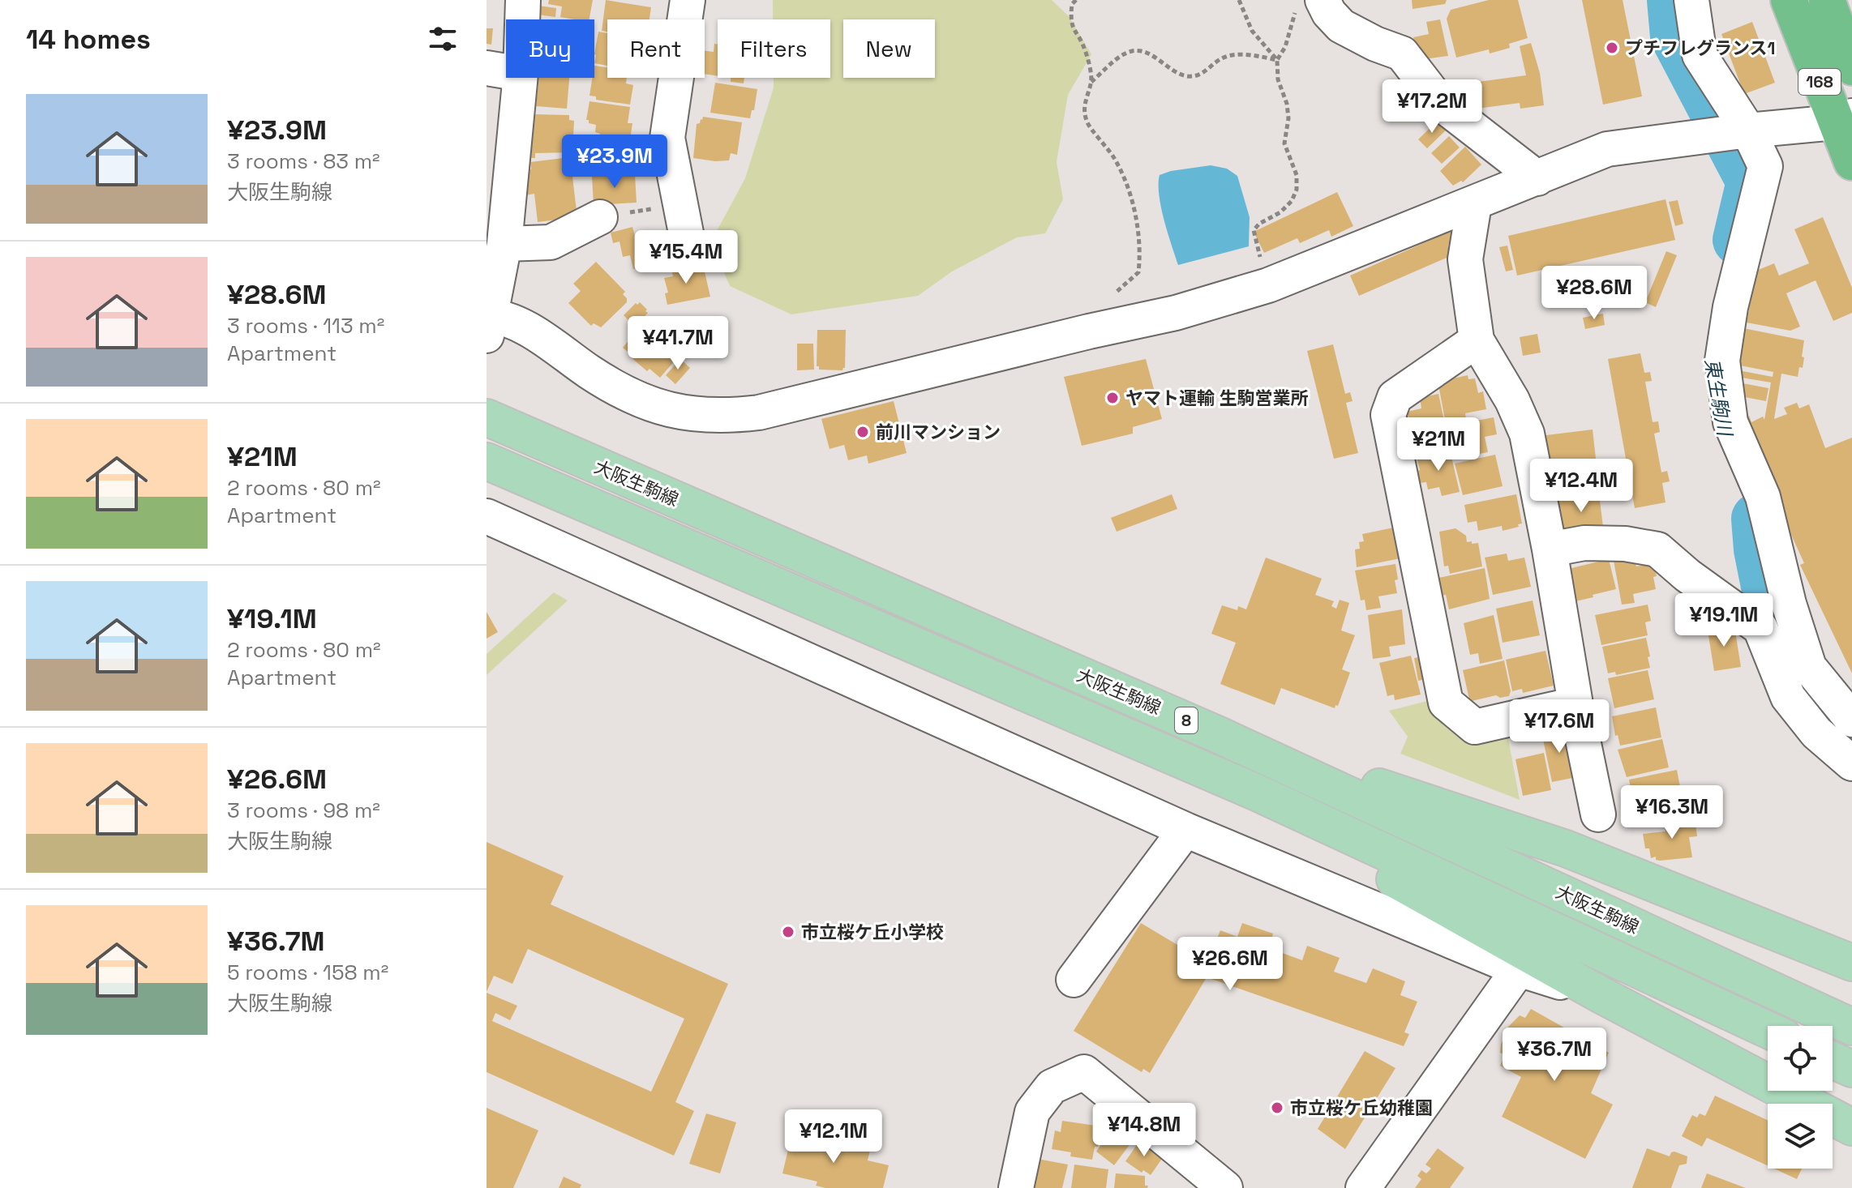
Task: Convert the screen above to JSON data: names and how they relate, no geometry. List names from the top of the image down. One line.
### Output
{"streets":{"highway":["168"],"main road":["大阪生駒線","8"]},"water":["東生駒川"],"places":["プチフレグランス1","ヤマト運輸 生駒営業所","前川マンション","市立桜ケ丘小学校","市立桜ケ丘幼稚園"],"page":{"heading":"14 homes","chip":["Buy","Rent","Filters","New"],"list":[{"name":"¥23.9M","note":"3 rooms · 83 m² · 大阪生駒線"},{"name":"¥28.6M","note":"3 rooms · 113 m² · Apartment"},{"name":"¥21M","note":"2 rooms · 80 m² · Apartment"},{"name":"¥19.1M","note":"2 rooms · 80 m² · Apartment"},{"name":"¥26.6M","note":"3 rooms · 98 m² · 大阪生駒線"},{"name":"¥36.7M","note":"5 rooms · 158 m² · 大阪生駒線"}],"price":["¥17.2M","¥23.9M","¥15.4M","¥28.6M","¥41.7M","¥21M","¥12.4M","¥19.1M","¥17.6M","¥16.3M","¥26.6M","¥36.7M","¥14.8M","¥12.1M"]}}
